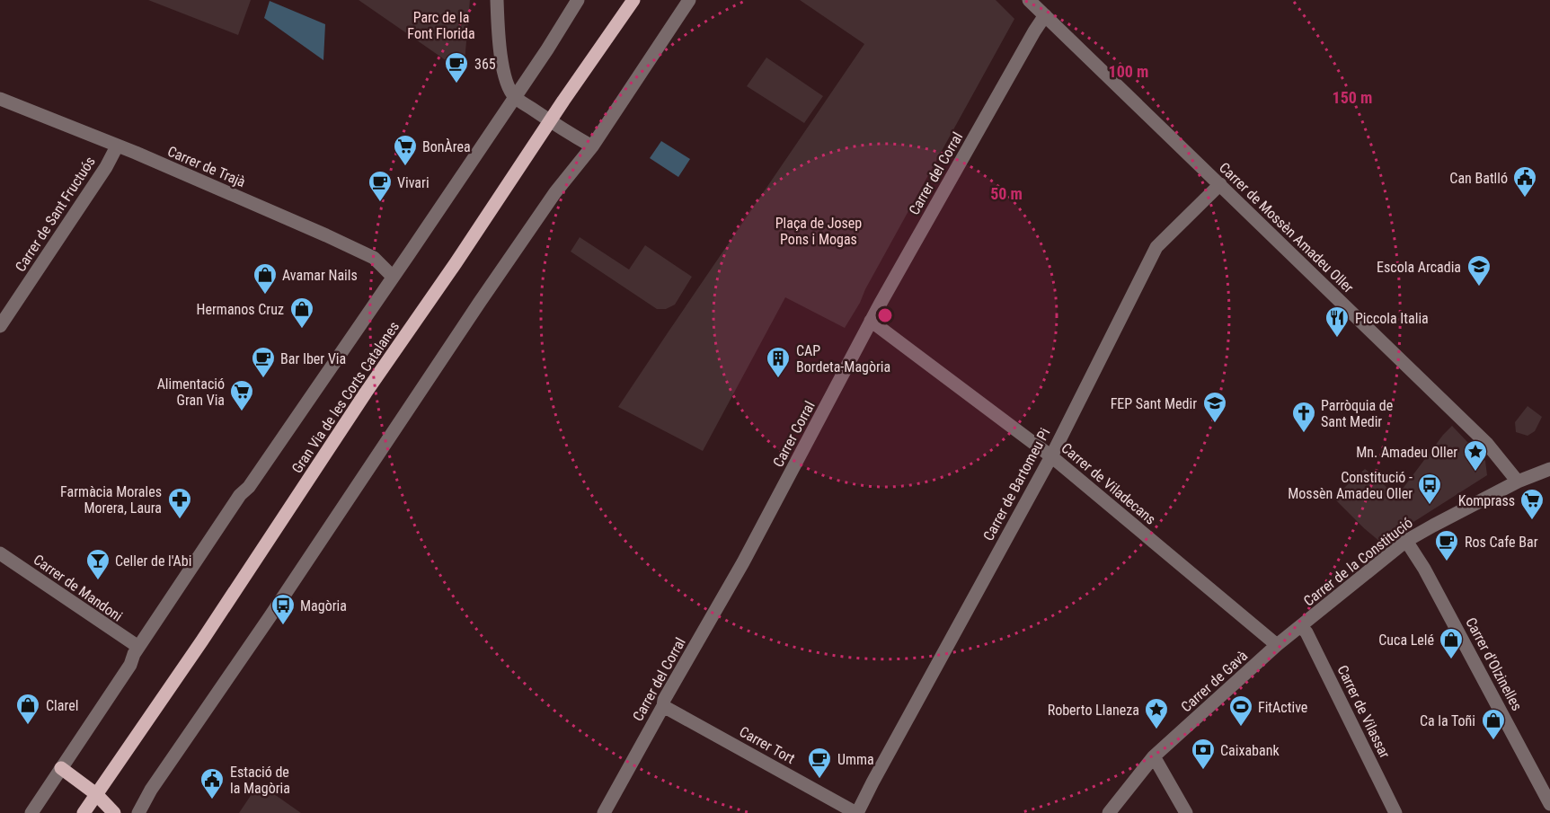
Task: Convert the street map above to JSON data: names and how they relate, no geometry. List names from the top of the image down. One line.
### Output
{"streets":{"main road":["Gran Via de les Corts Catalanes"],"street":["Carrer de Trajà","Carrer del Corral","Carrer de Sant Fructuós","Carrer de Mossèn Amadeu Oller","Carrer Corral","Carrer de Viladecans","Carrer de Bartomeu Pi","Carrer de la Constitució","Carrer de Mandoni","Carrer d'Olzinelles","Carrer de Gavà","Carrer de Vilassar","Carrer Tort"]},"crossings":[["Carrer de Trajà","Carrer de Sant Fructuós"],["Carrer del Corral","Carrer de Mossèn Amadeu Oller"],["Carrer del Corral","Carrer Corral"],["Carrer del Corral","Carrer de Viladecans"],["Carrer del Corral","Carrer Tort"],["Carrer de Mossèn Amadeu Oller","Carrer de Bartomeu Pi"],["Carrer de Mossèn Amadeu Oller","Carrer de la Constitució"],["Carrer Corral","Carrer de Viladecans"],["Carrer de Viladecans","Carrer de Bartomeu Pi"],["Carrer de Viladecans","Carrer de la Constitució"],["Carrer de Viladecans","Carrer de Gavà"],["Carrer de Bartomeu Pi","Carrer Tort"],["Carrer de la Constitució","Carrer d'Olzinelles"],["Carrer de la Constitució","Carrer de Gavà"],["Carrer de la Constitució","Carrer de Vilassar"]],"parks":["Parc de la Font Florida","Plaça de Josep Pons i Mogas"],"places":{"cafe":["365","Vivari","Bar Iber Via","Ros Cafe Bar","Umma"],"supermarket":["BonÀrea","Alimentació Gran Via","Komprass"],"public building":["Can Batlló","Estació de la Magòria"],"school or university":["Escola Arcadia","FEP Sant Medir"],"shop":["Avamar Nails","Hermanos Cruz","Cuca Lelé","Clarel","Ca la Toñi"],"restaurant":["Piccola Italia"],"building":["CAP Bordeta-Magòria"],"church":["Parròquia de Sant Medir"],"place":["Mn. Amadeu Oller","Roberto Llaneza"],"bus stop":["Constitució - Mossèn Amadeu Oller","Magòria"],"pharmacy":["Farmàcia Morales Morera, Laura"],"bar":["Celler de l'Abi"],"sports":["FitActive"],"bank":["Caixabank"]},"rings":["100 m","150 m","50 m"]}
